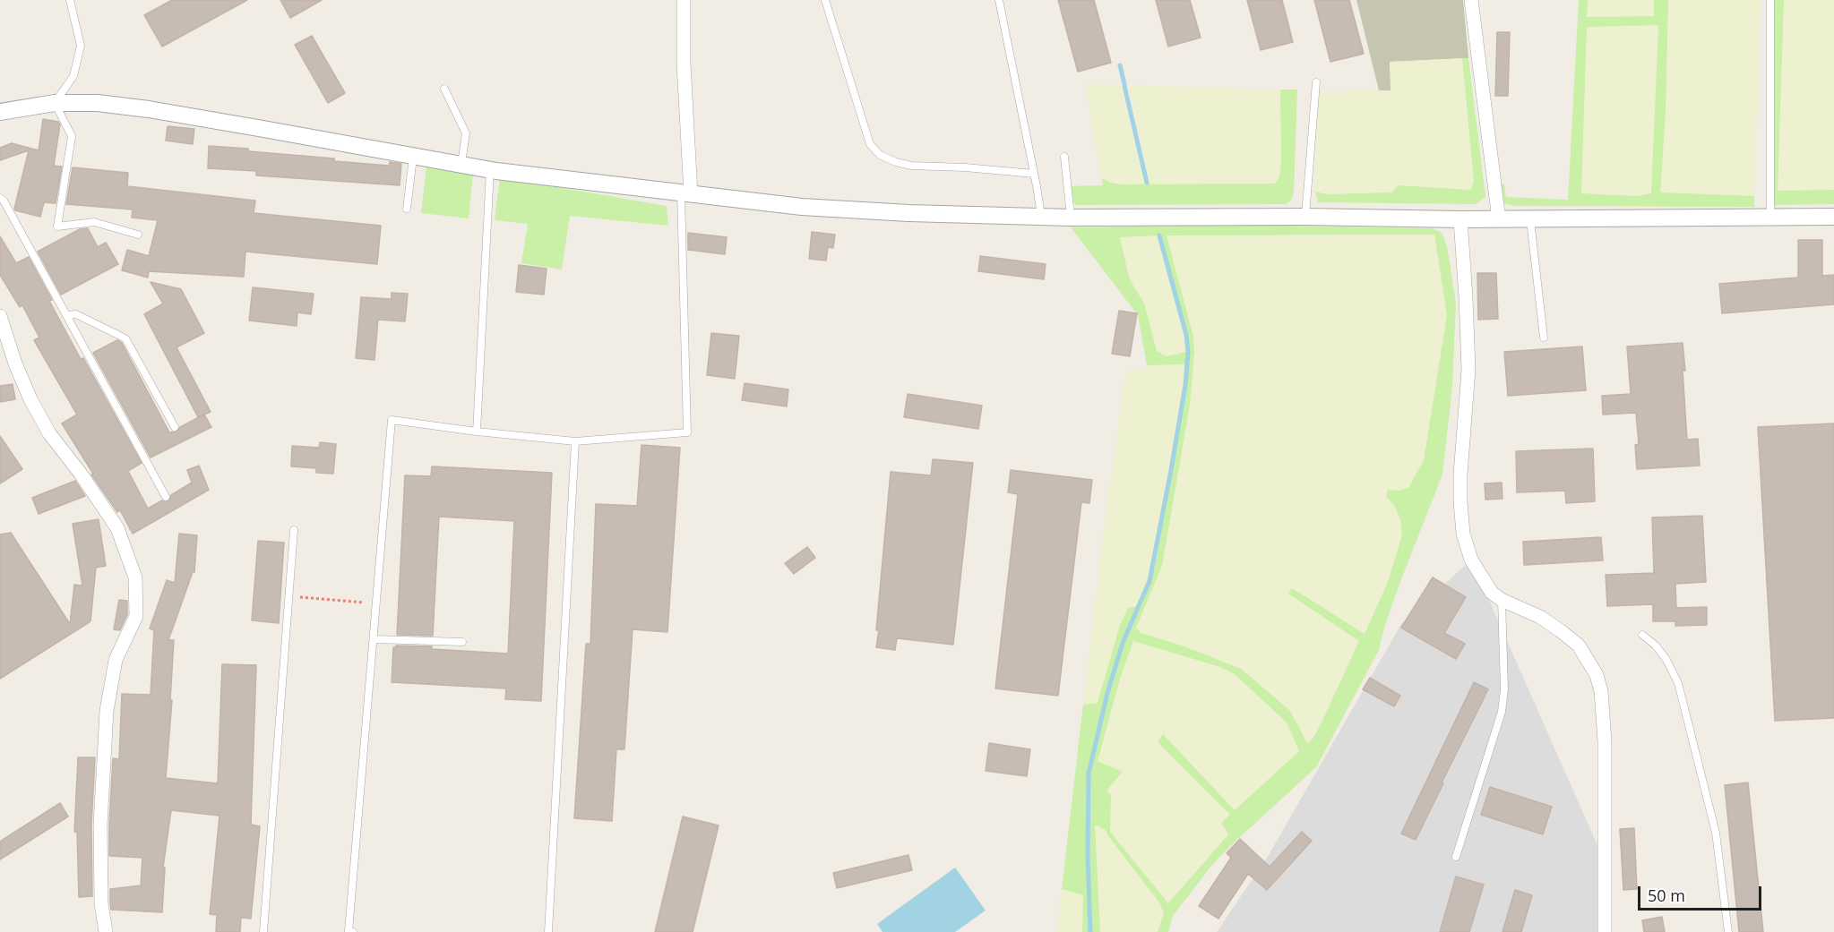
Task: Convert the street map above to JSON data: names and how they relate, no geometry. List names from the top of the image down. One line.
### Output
{"scale_bar":"50 m"}
